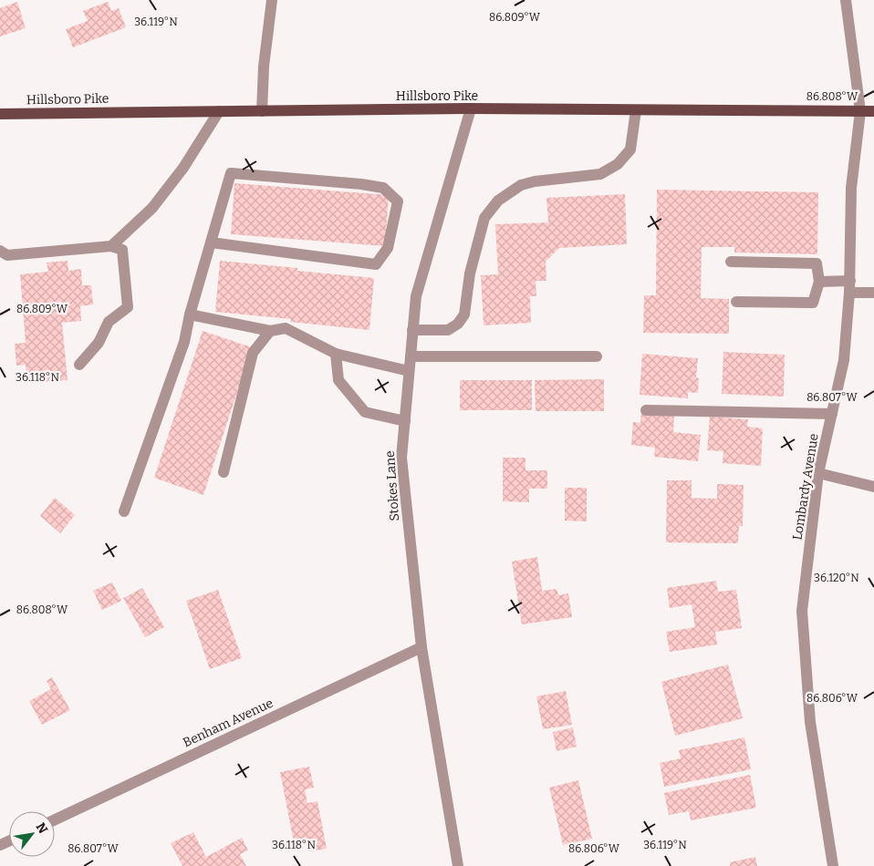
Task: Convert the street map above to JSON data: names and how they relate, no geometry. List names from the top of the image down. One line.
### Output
{"streets":{"main road":["Hillsboro Pike"],"street":["Stokes Lane","Lombardy Avenue","Benham Avenue"]},"crossings":[["Hillsboro Pike","Stokes Lane"],["Hillsboro Pike","Lombardy Avenue"],["Stokes Lane","Benham Avenue"]],"north":"top right","coordinates":["86.809°W","36.119°N","86.808°W","36.118°N","86.807°W","36.120°N","86.806°W"]}
